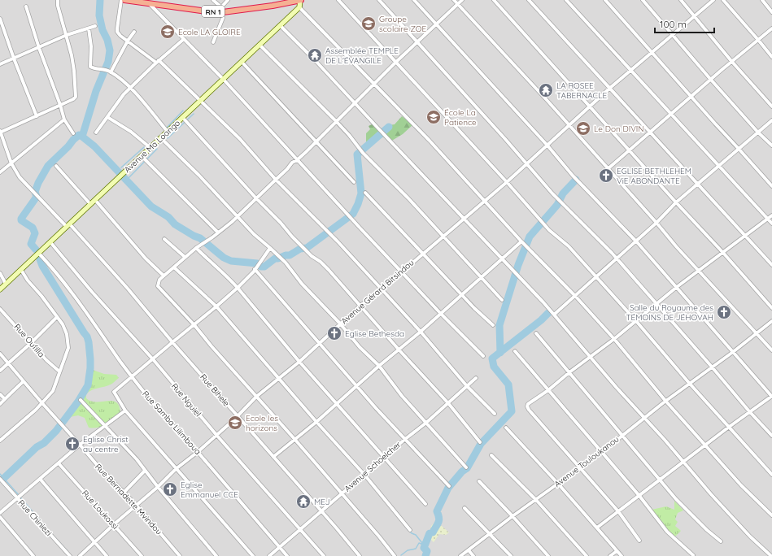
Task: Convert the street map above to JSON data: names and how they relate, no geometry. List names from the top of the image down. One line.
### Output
{"streets":{"highway":["RN 1"],"main road":["Avenue Ma Loango"],"street":["Avenue Gérard Bitsindou","Rue Oufilla","Rue Bihele","Rue Nguiel","Rue Samba Lilimboua","Avenue Touloukanou","Avenue Schoelcher","Rue Bernadette Mvindou","Rue Loukossi","Rue Chiniezi"]},"crossings":[["Avenue Ma Loango","Rue Bihele"],["Avenue Ma Loango","Rue Nguiel"],["Avenue Ma Loango","Rue Samba Lilimboua"],["Avenue Gérard Bitsindou","Rue Bihele"],["Avenue Gérard Bitsindou","Rue Nguiel"],["Avenue Gérard Bitsindou","Rue Samba Lilimboua"],["Avenue Gérard Bitsindou","Rue Bernadette Mvindou"],["Avenue Gérard Bitsindou","Rue Loukossi"],["Rue Bihele","Avenue Schoelcher"],["Rue Nguiel","Avenue Schoelcher"],["Rue Samba Lilimboua","Avenue Schoelcher"]],"places":{"school or university":["Groupe scolaire ZOE","Ecole LA GLOIRE","École La Patience","Le Don DIVIN","Ecole les horizons"],"temple":["Assemblée TEMPLE DE L'ÉVANGILE","LA ROSEE TABERNACLE","MEJ"],"church":["EGLISE BETHLEHEM ViE ABONDANTE","Salle du Royaume des TÉMOINS DE JÉHOVAH","Eglise Bethesda","Eglise Christ au centre","Eglise Emmanuel CCE"]},"scale_bar":"100 m"}
